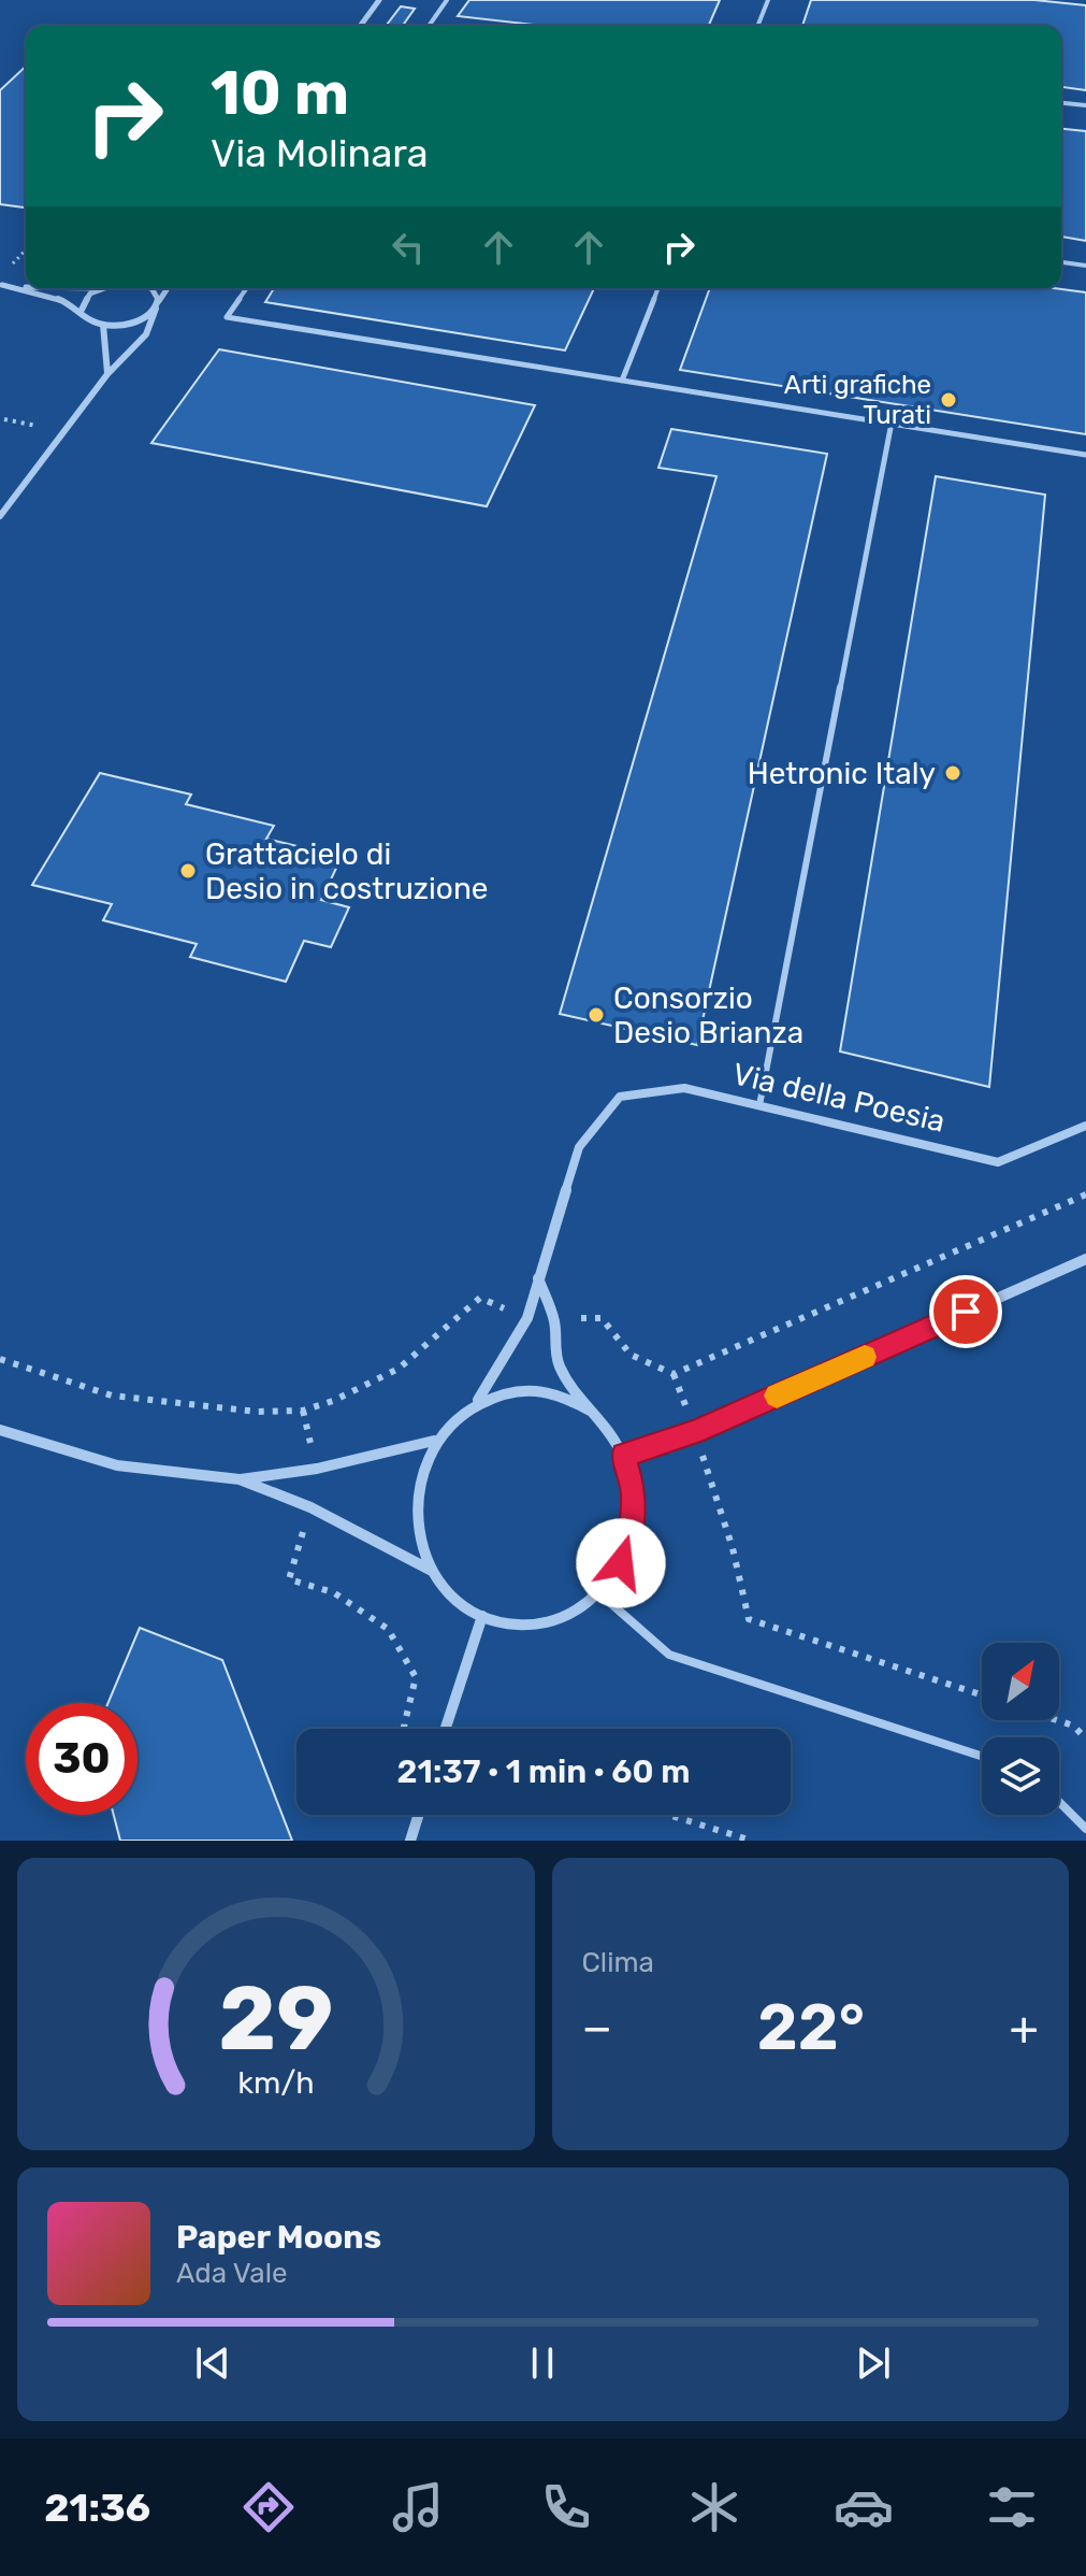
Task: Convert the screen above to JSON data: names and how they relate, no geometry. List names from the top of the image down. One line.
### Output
{"streets":{"street":["Via della Poesia"]},"places":["Arti grafiche Turati","Hetronic Italy","Grattacielo di Desio in costruzione","Consorzio Desio Brianza"],"north":"top right","page":{"turn":["10 m","Via Molinara"],"limit":"30","trip":"21:37 · 1 min · 60 m","tile":"Clima","heat":["−","22°","+"],"song":["Paper Moons","Ada Vale"],"tabs":"21:36","gauge":["29","km/h"]}}
